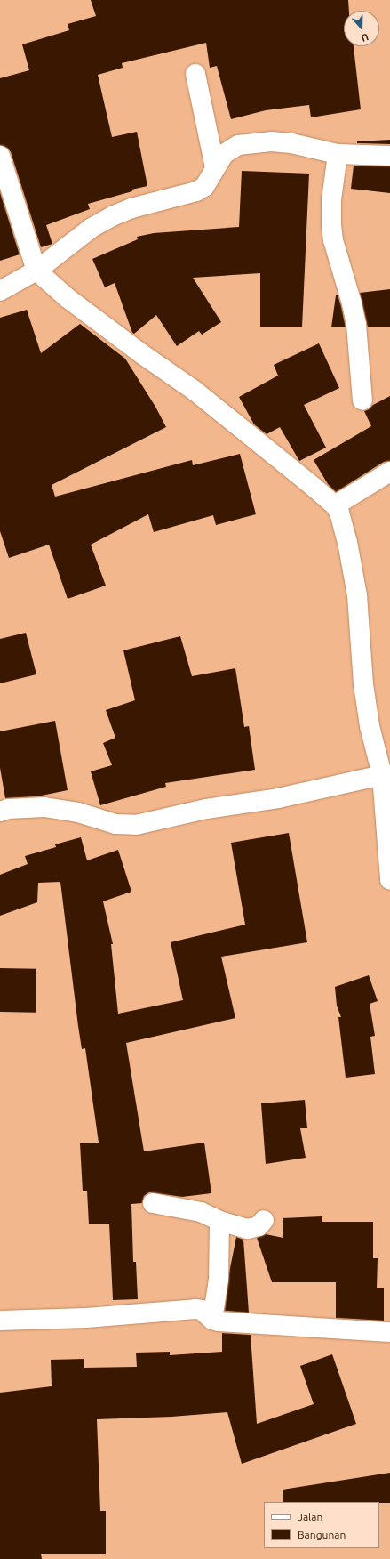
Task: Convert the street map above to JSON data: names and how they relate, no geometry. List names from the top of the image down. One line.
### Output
{"legend":["Jalan","Bangunan"],"north":"bottom"}
